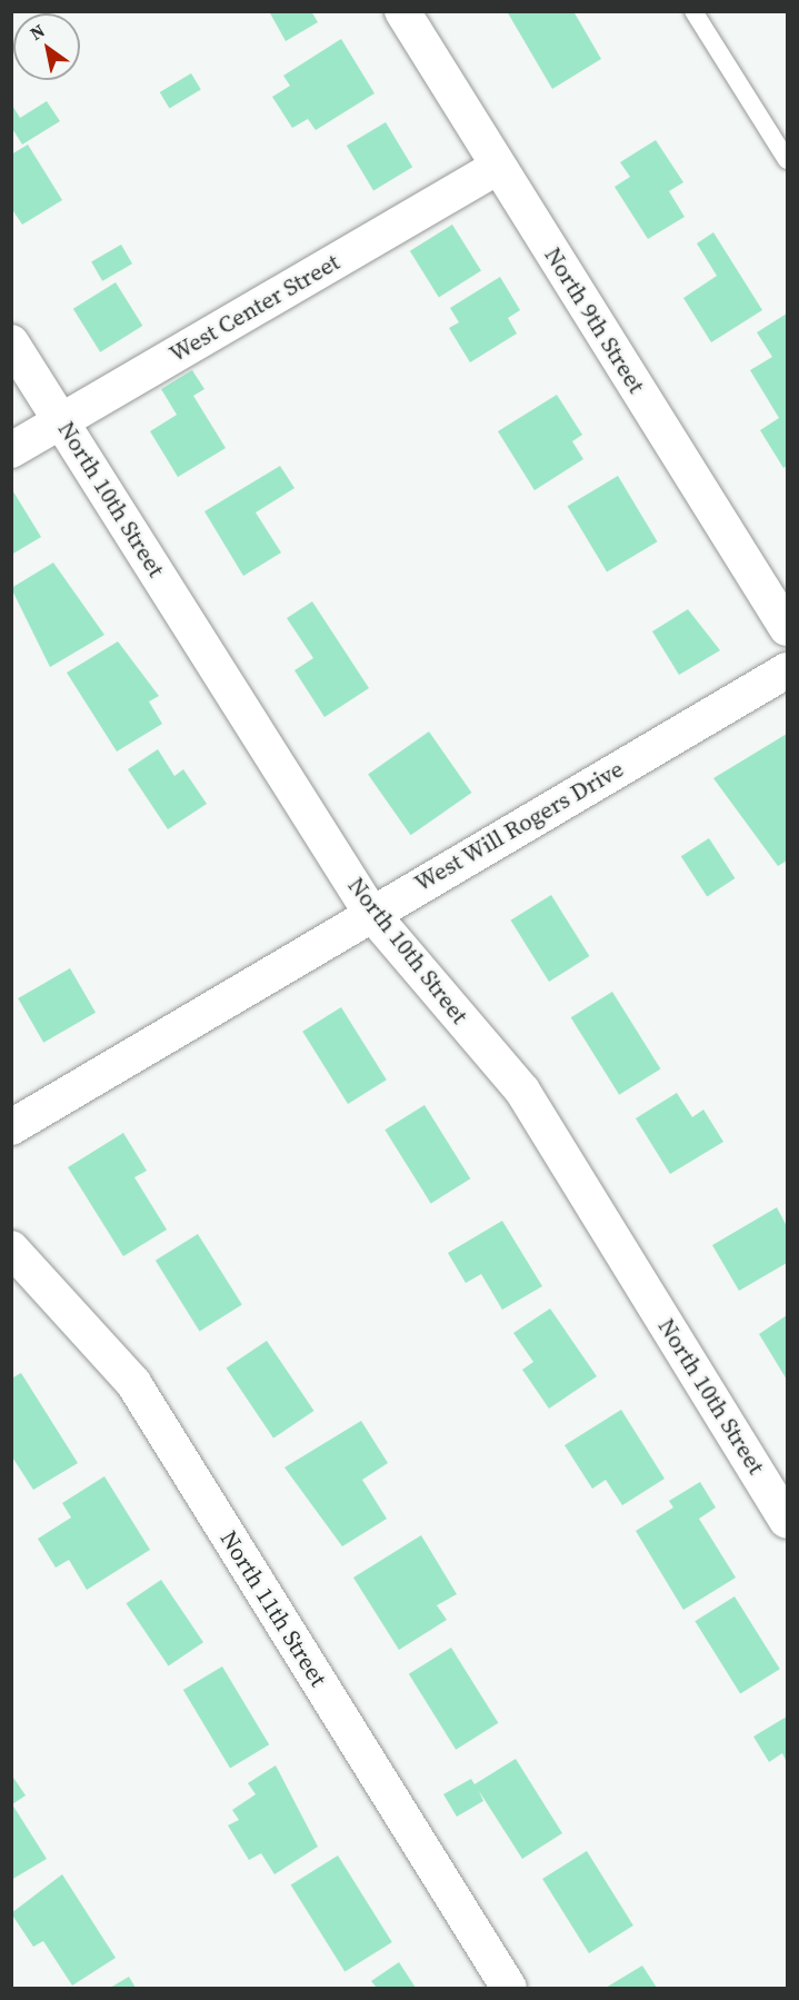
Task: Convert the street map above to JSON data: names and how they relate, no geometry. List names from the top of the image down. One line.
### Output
{"streets":{"street":["West Center Street","North 9th Street","North 10th Street","West Will Rogers Drive","North 11th Street"]},"crossings":[["West Center Street","North 9th Street"],["West Center Street","North 10th Street"],["North 10th Street","West Will Rogers Drive"]],"north":"top left"}
